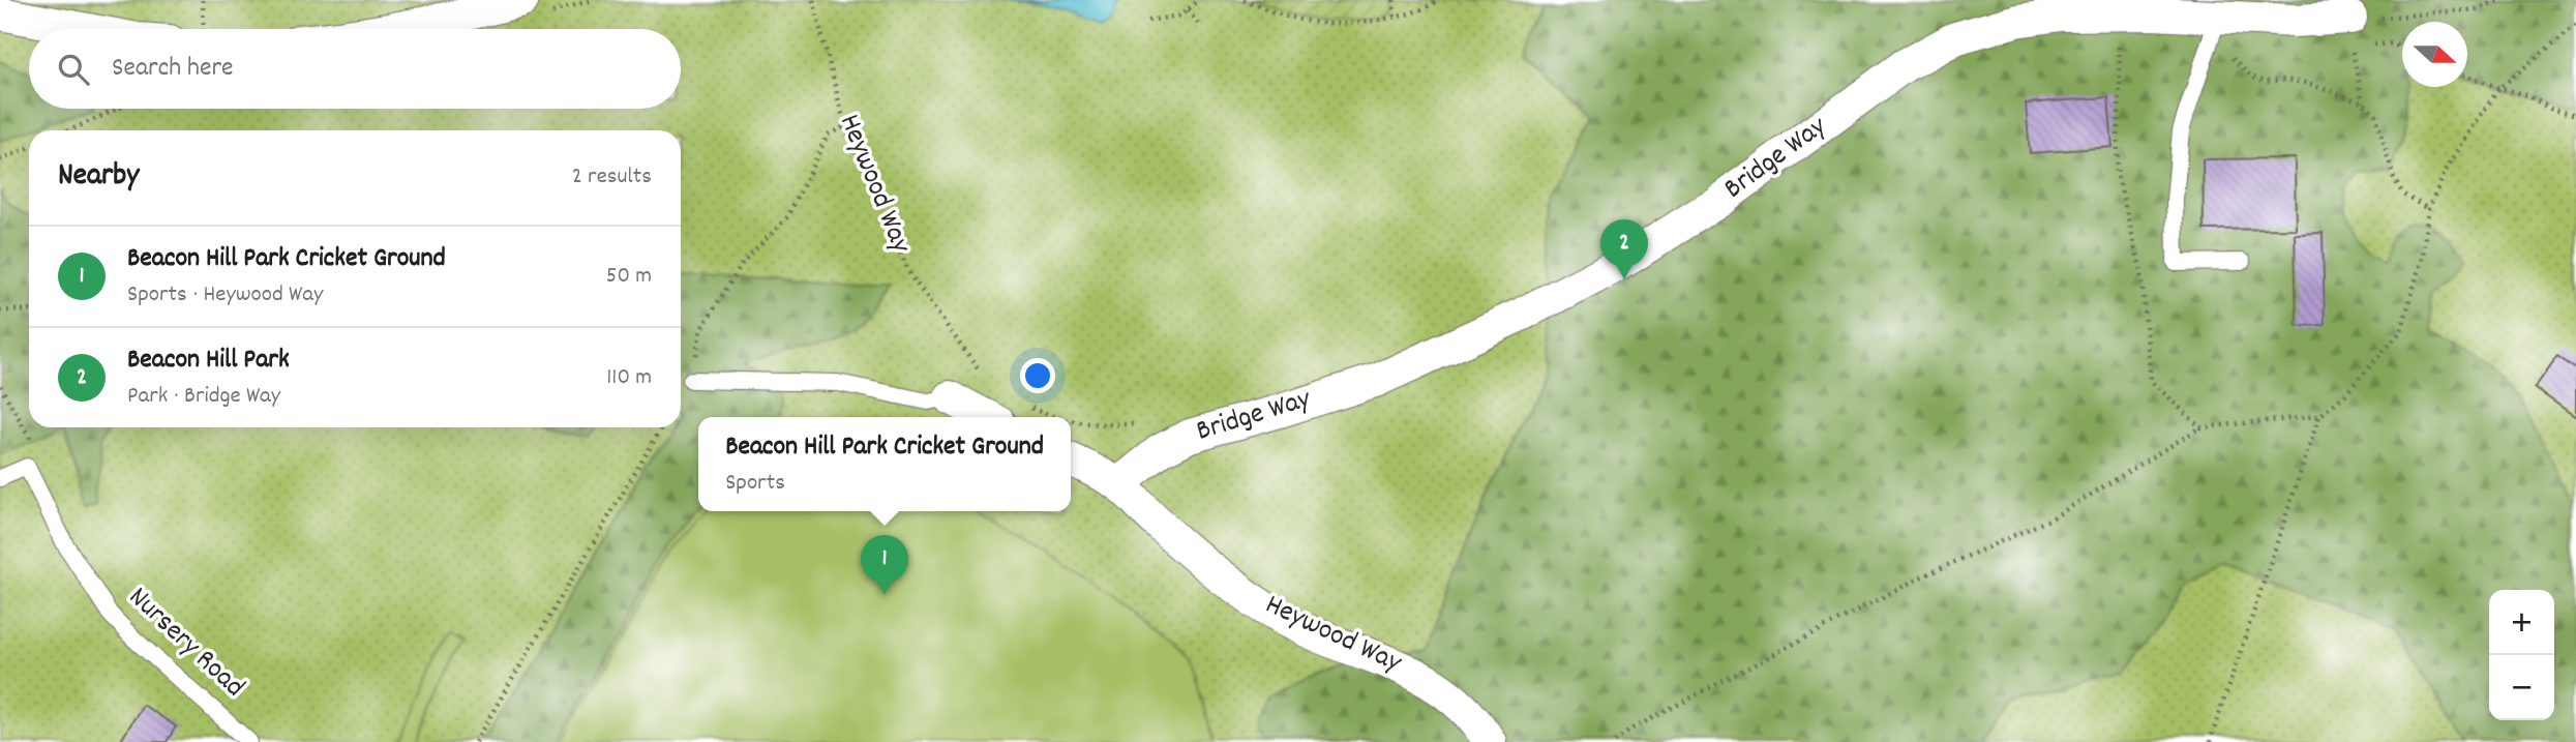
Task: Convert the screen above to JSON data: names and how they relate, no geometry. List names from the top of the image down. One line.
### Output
{"streets":{"street":["Bridge Way","Heywood Way"],"lane":["Nursery Road"]},"crossings":[["Bridge Way","Heywood Way"]],"north":"right","page":{"search":"Search here","heading":["Nearby","2 results"],"pins":["2","1"],"list":[{"mark":"1","name":"Beacon Hill Park Cricket Ground","note":"Sports · Heywood Way","value":"50 m"},{"mark":"2","name":"Beacon Hill Park","note":"Park · Bridge Way","value":"110 m"}],"popup":["Beacon Hill Park Cricket Ground","Sports"],"map_buttons":["+","−"]}}
